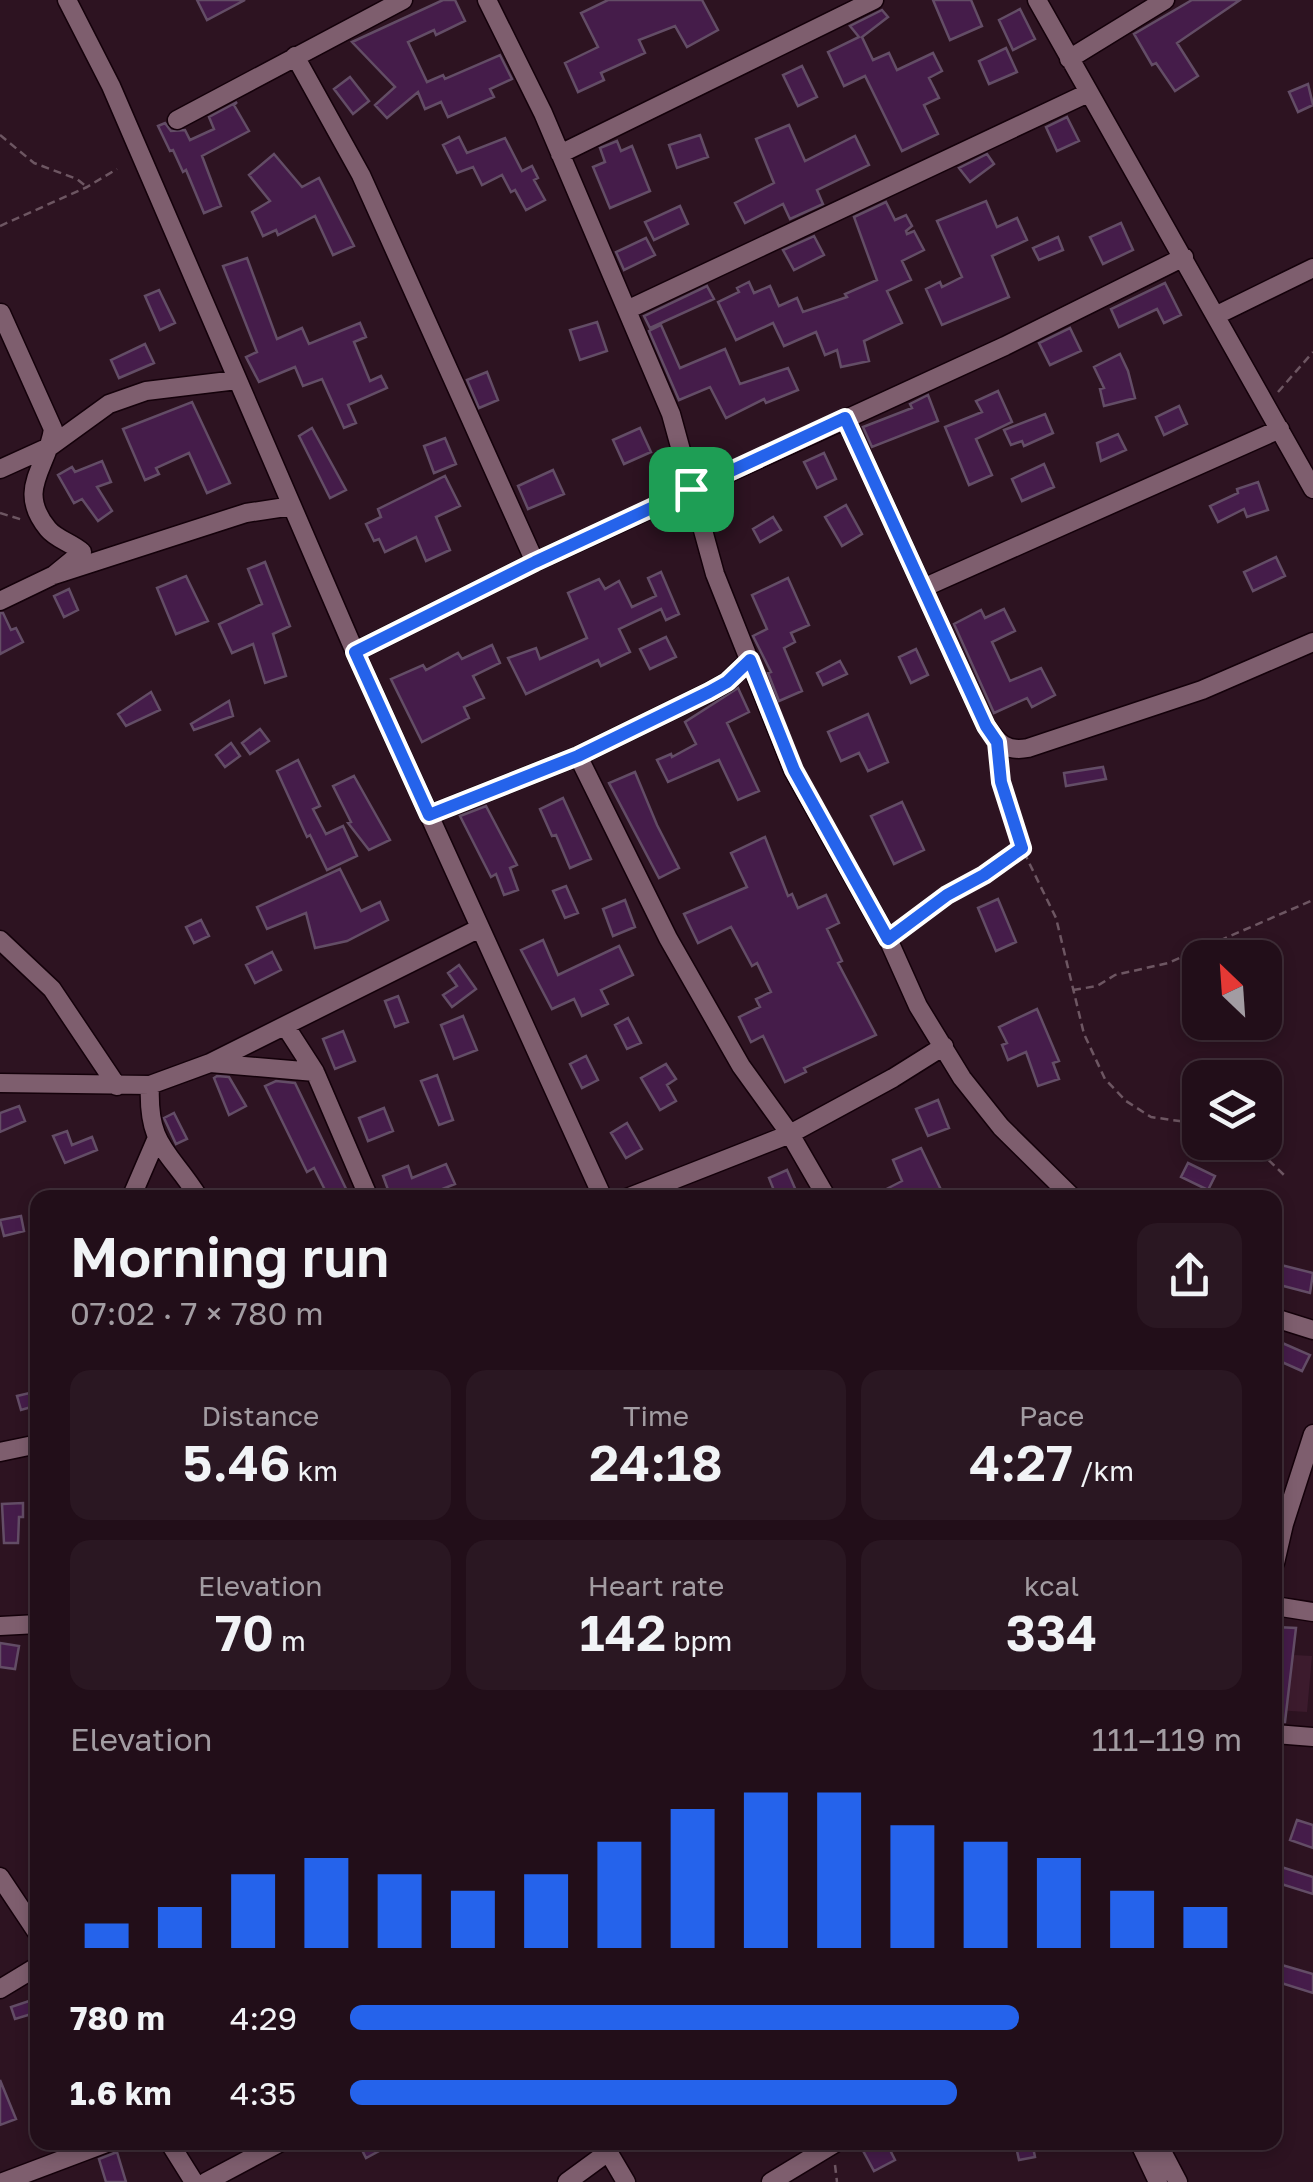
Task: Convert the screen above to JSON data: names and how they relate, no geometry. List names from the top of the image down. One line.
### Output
{"north":"top left","page":{"heading":["Morning run","07:02 · 7 × 780 m"],"stats":[["Distance","5.46 km"],["Time","24:18"],["Pace","4:27 /km"],["Elevation","70 m"],["Heart rate","142 bpm"],["kcal","334"]],"chart":["Elevation","111–119 m"],"list":[{"name":"780 m","note":"4:29"},{"name":"1.6 km","note":"4:35"}]}}
